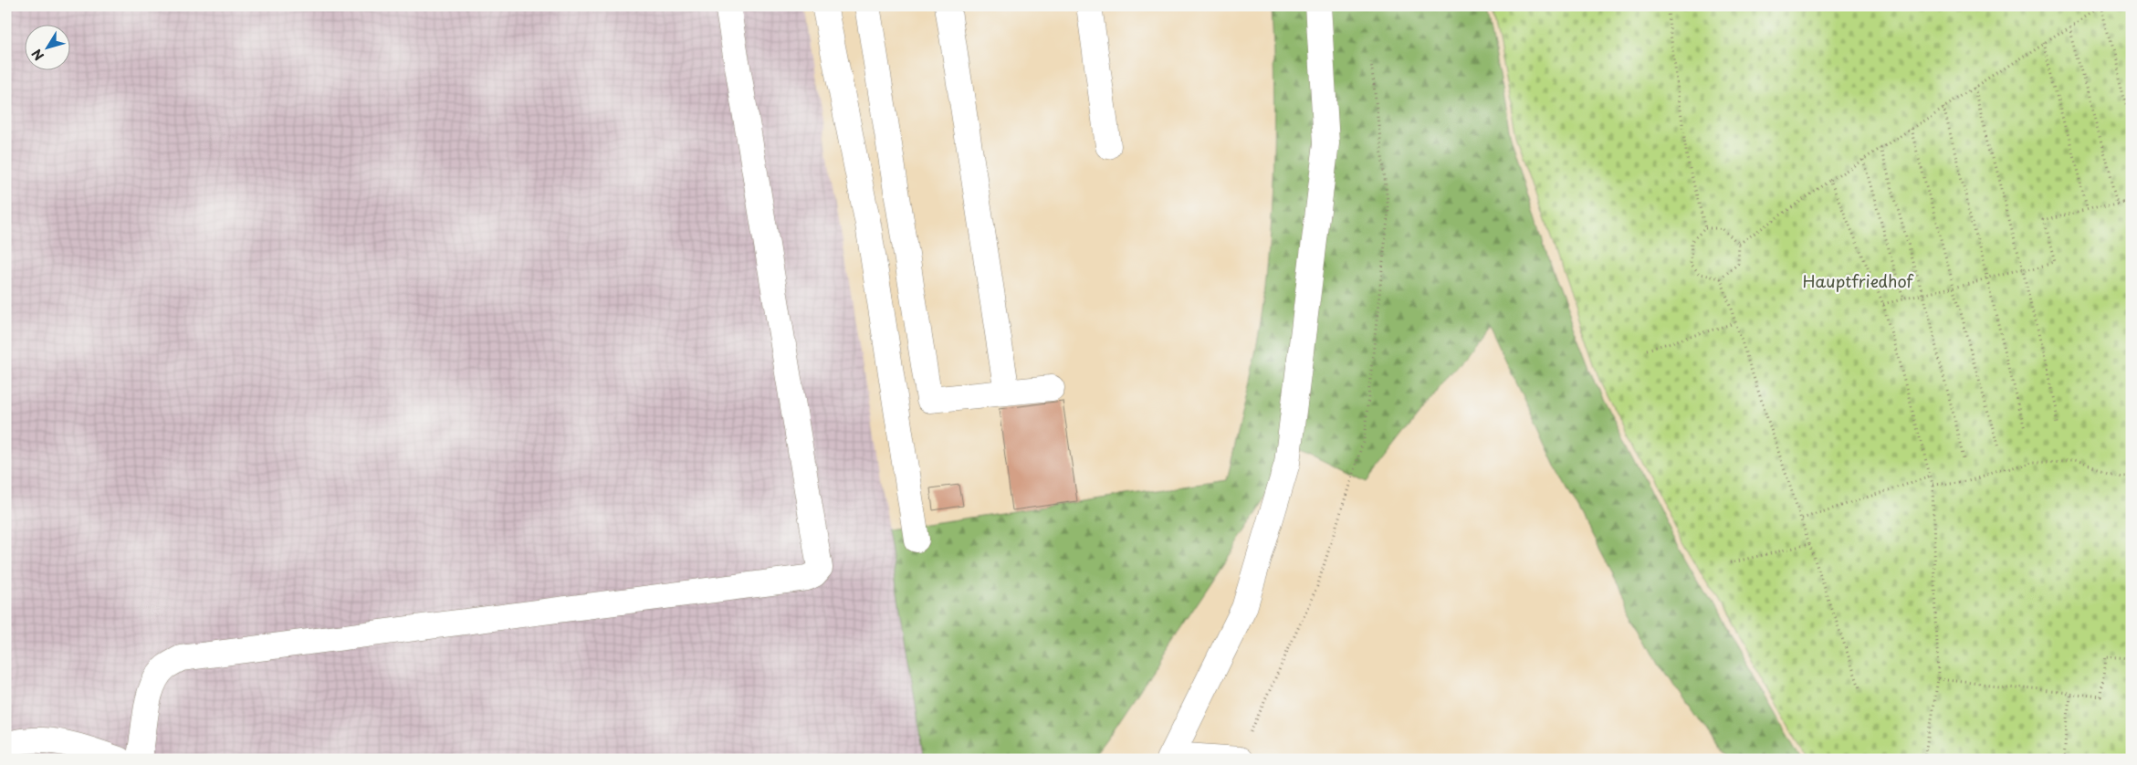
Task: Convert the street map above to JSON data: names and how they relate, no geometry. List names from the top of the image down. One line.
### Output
{"parks":["Hauptfriedhof"],"north":"bottom left"}
